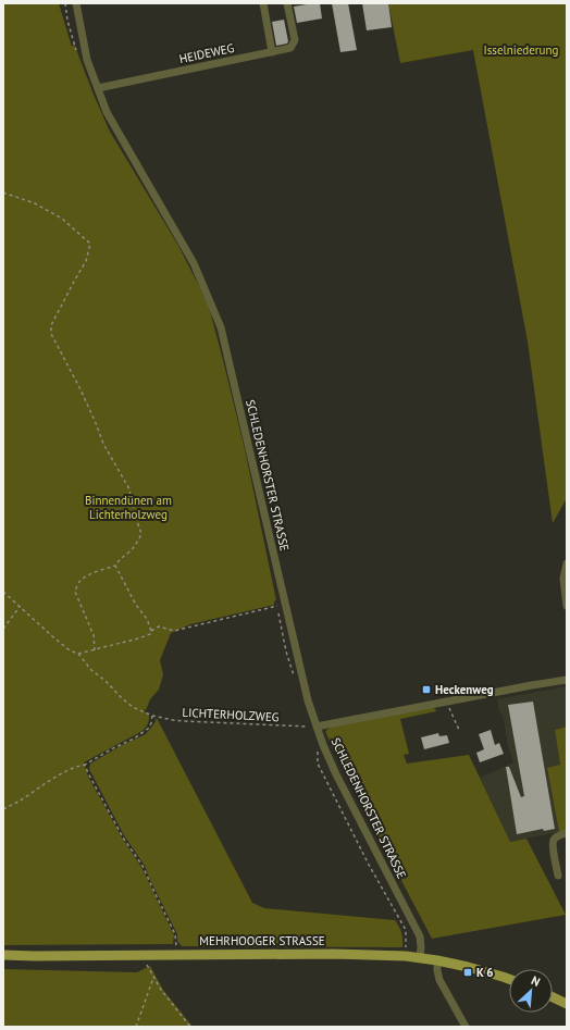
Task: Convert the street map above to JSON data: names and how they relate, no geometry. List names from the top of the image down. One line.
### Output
{"streets":{"main road":["MEHRHOOGER STRASSE"],"street":["HEIDEWEG","SCHLEDENHORSTER STRASSE"],"path":["LICHTERHOLZWEG"]},"crossings":[["HEIDEWEG","SCHLEDENHORSTER STRASSE"],["SCHLEDENHORSTER STRASSE","MEHRHOOGER STRASSE"]],"parks":["Isselniederung","Binnendünen am Lichterholzweg"],"places":{"transit":["Heckenweg","K 6"]},"north":"top right"}
